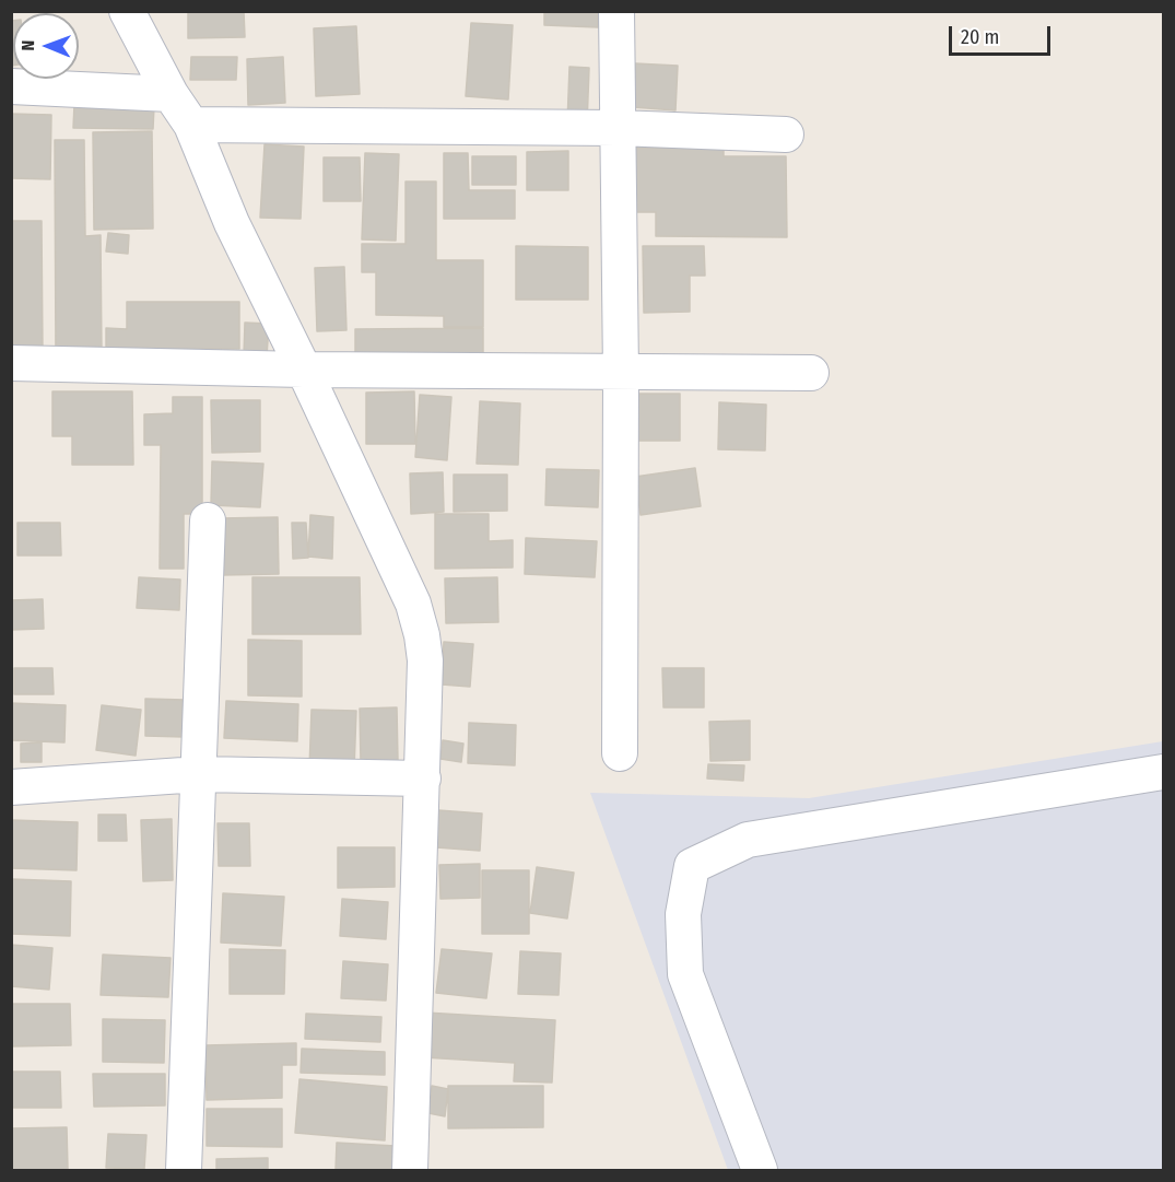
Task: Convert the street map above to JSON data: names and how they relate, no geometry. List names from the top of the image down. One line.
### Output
{"scale_bar":"20 m","north":"left"}
